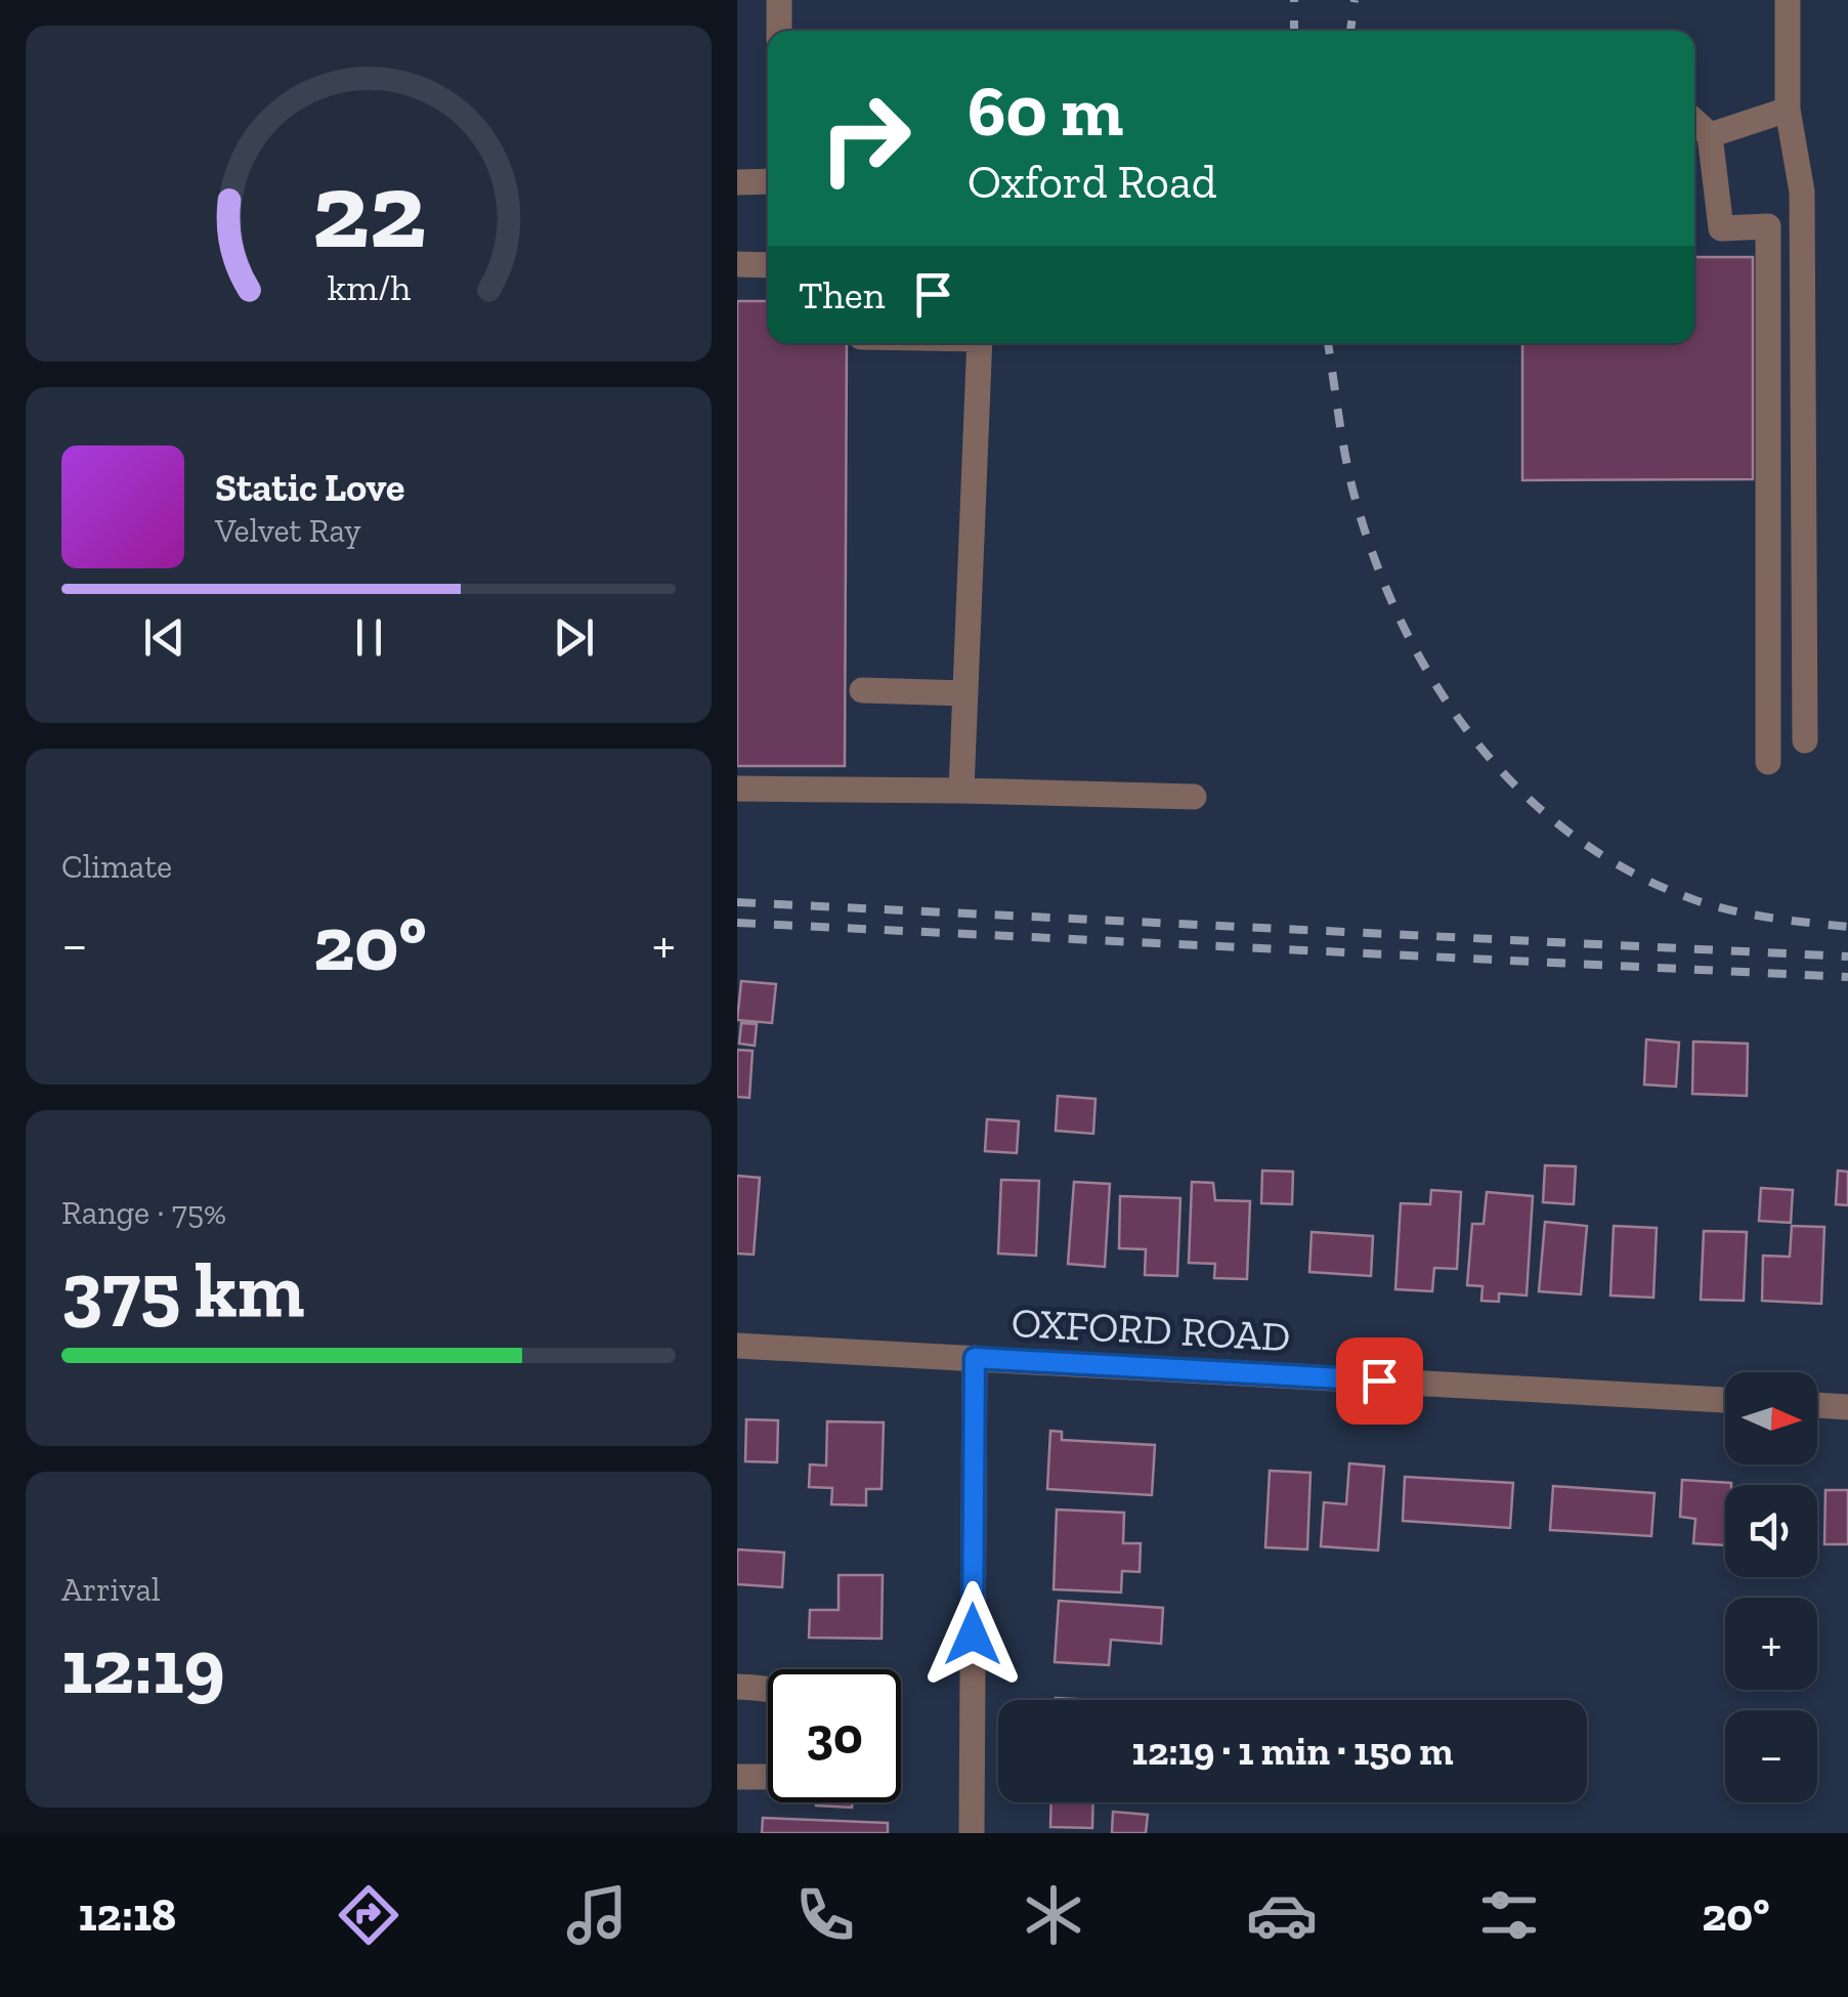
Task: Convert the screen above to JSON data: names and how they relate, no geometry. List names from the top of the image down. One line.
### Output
{"streets":{"street":["OXFORD ROAD"]},"north":"right","page":{"turn":["60 m","Oxford Road"],"then":"Then","song":["Static Love","Velvet Ray"],"tile":["Climate",["Range · 75%","375 km"],["Arrival","12:19"]],"heat":["−","20°","+"],"map_buttons":["+","−"],"limit":"30","trip":"12:19 · 1 min · 150 m","tabs":["12:18","20°"],"gauge":["22","km/h"]}}
